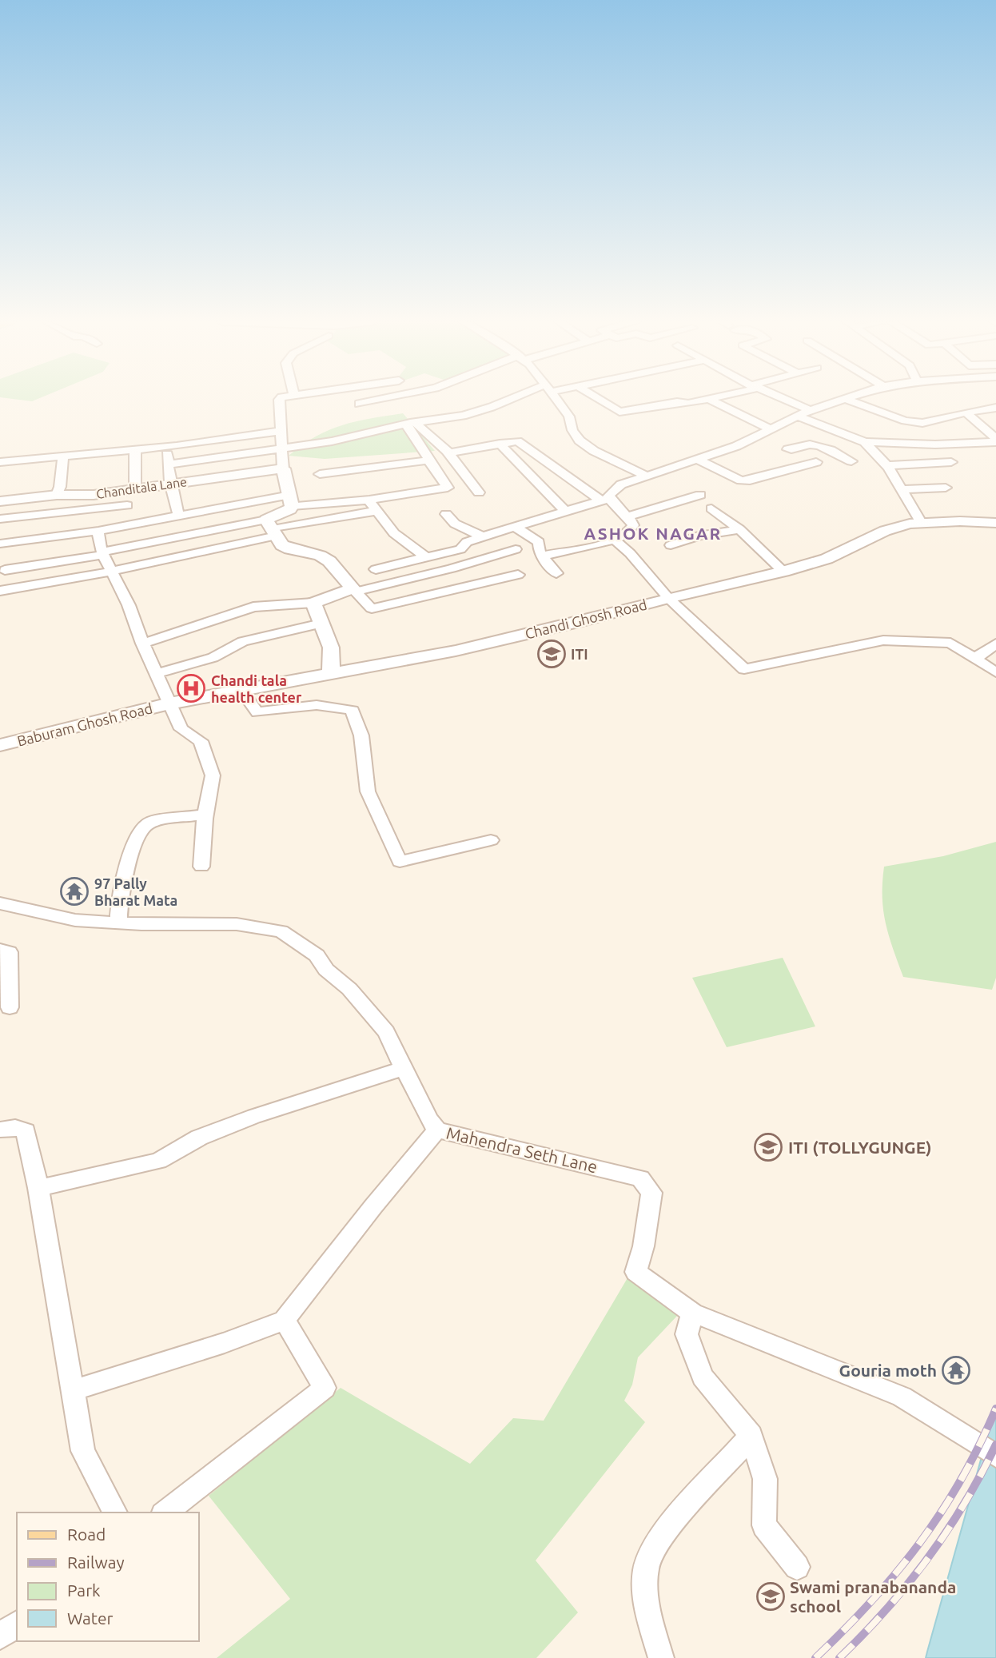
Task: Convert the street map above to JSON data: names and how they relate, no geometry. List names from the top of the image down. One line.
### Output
{"streets":{"street":["Chanditala Lane","Chandi Ghosh Road","Baburam Ghosh Road","Mahendra Seth Lane"]},"crossings":[["Chandi Ghosh Road","Baburam Ghosh Road"]],"districts":["ASHOK NAGAR"],"places":{"school or university":["ITI","ITI (TOLLYGUNGE)","Swami pranabananda school"],"hospital":["Chandi tala health center"],"temple":["97 Pally Bharat Mata","Gouria moth"]},"legend":["Road","Railway","Park","Water"]}
